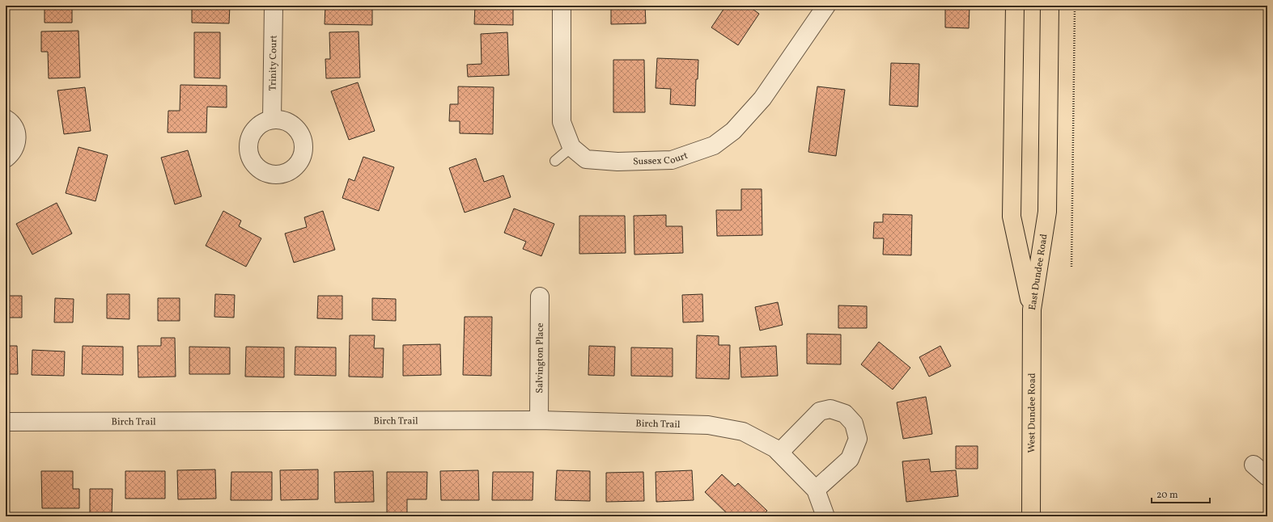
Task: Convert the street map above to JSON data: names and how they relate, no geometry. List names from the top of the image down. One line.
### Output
{"streets":{"main road":["East Dundee Road","West Dundee Road"],"street":["Trinity Court","Sussex Court","Salvington Place","Birch Trail"]},"crossings":[["East Dundee Road","West Dundee Road"],["Salvington Place","Birch Trail"]],"scale_bar":"20 m"}
